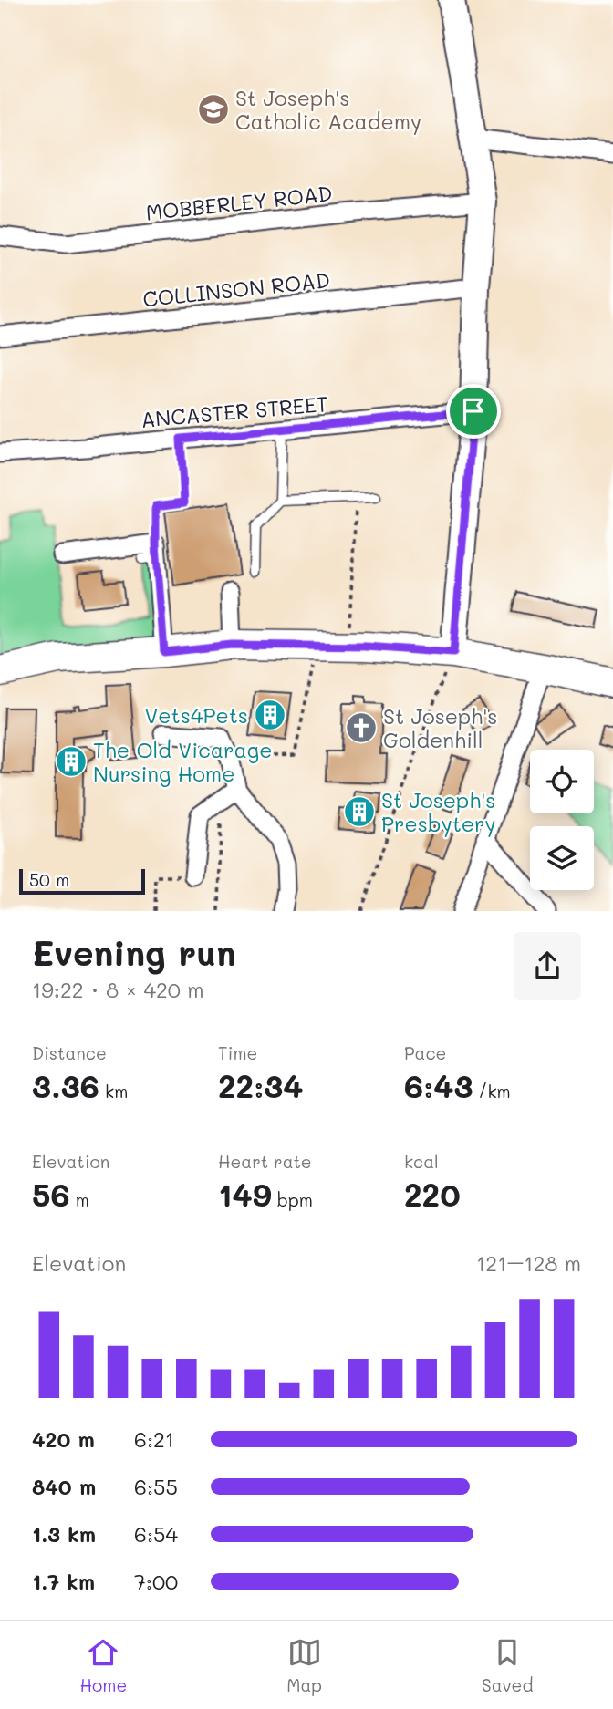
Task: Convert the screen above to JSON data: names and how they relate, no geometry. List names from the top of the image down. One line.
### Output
{"streets":{"street":["MOBBERLEY ROAD","COLLINSON ROAD","ANCASTER STREET"]},"places":{"school or university":["St Joseph's Catholic Academy"],"building":["Vets4Pets","The Old Vicarage Nursing Home","St Joseph's Presbytery"],"church":["St Joseph's Goldenhill"]},"scale_bar":"50 m","page":{"scale":"50 m","heading":["Evening run","19:22 · 8 × 420 m"],"stats":[["Distance","3.36 km"],["Time","22:34"],["Pace","6:43 /km"],["Elevation","56 m"],["Heart rate","149 bpm"],["kcal","220"]],"chart":["Elevation","121–128 m"],"list":[{"name":"420 m","note":"6:21"},{"name":"840 m","note":"6:55"},{"name":"1.3 km","note":"6:54"},{"name":"1.7 km","note":"7:00"}],"tabs":["Home","Map","Saved"]}}
